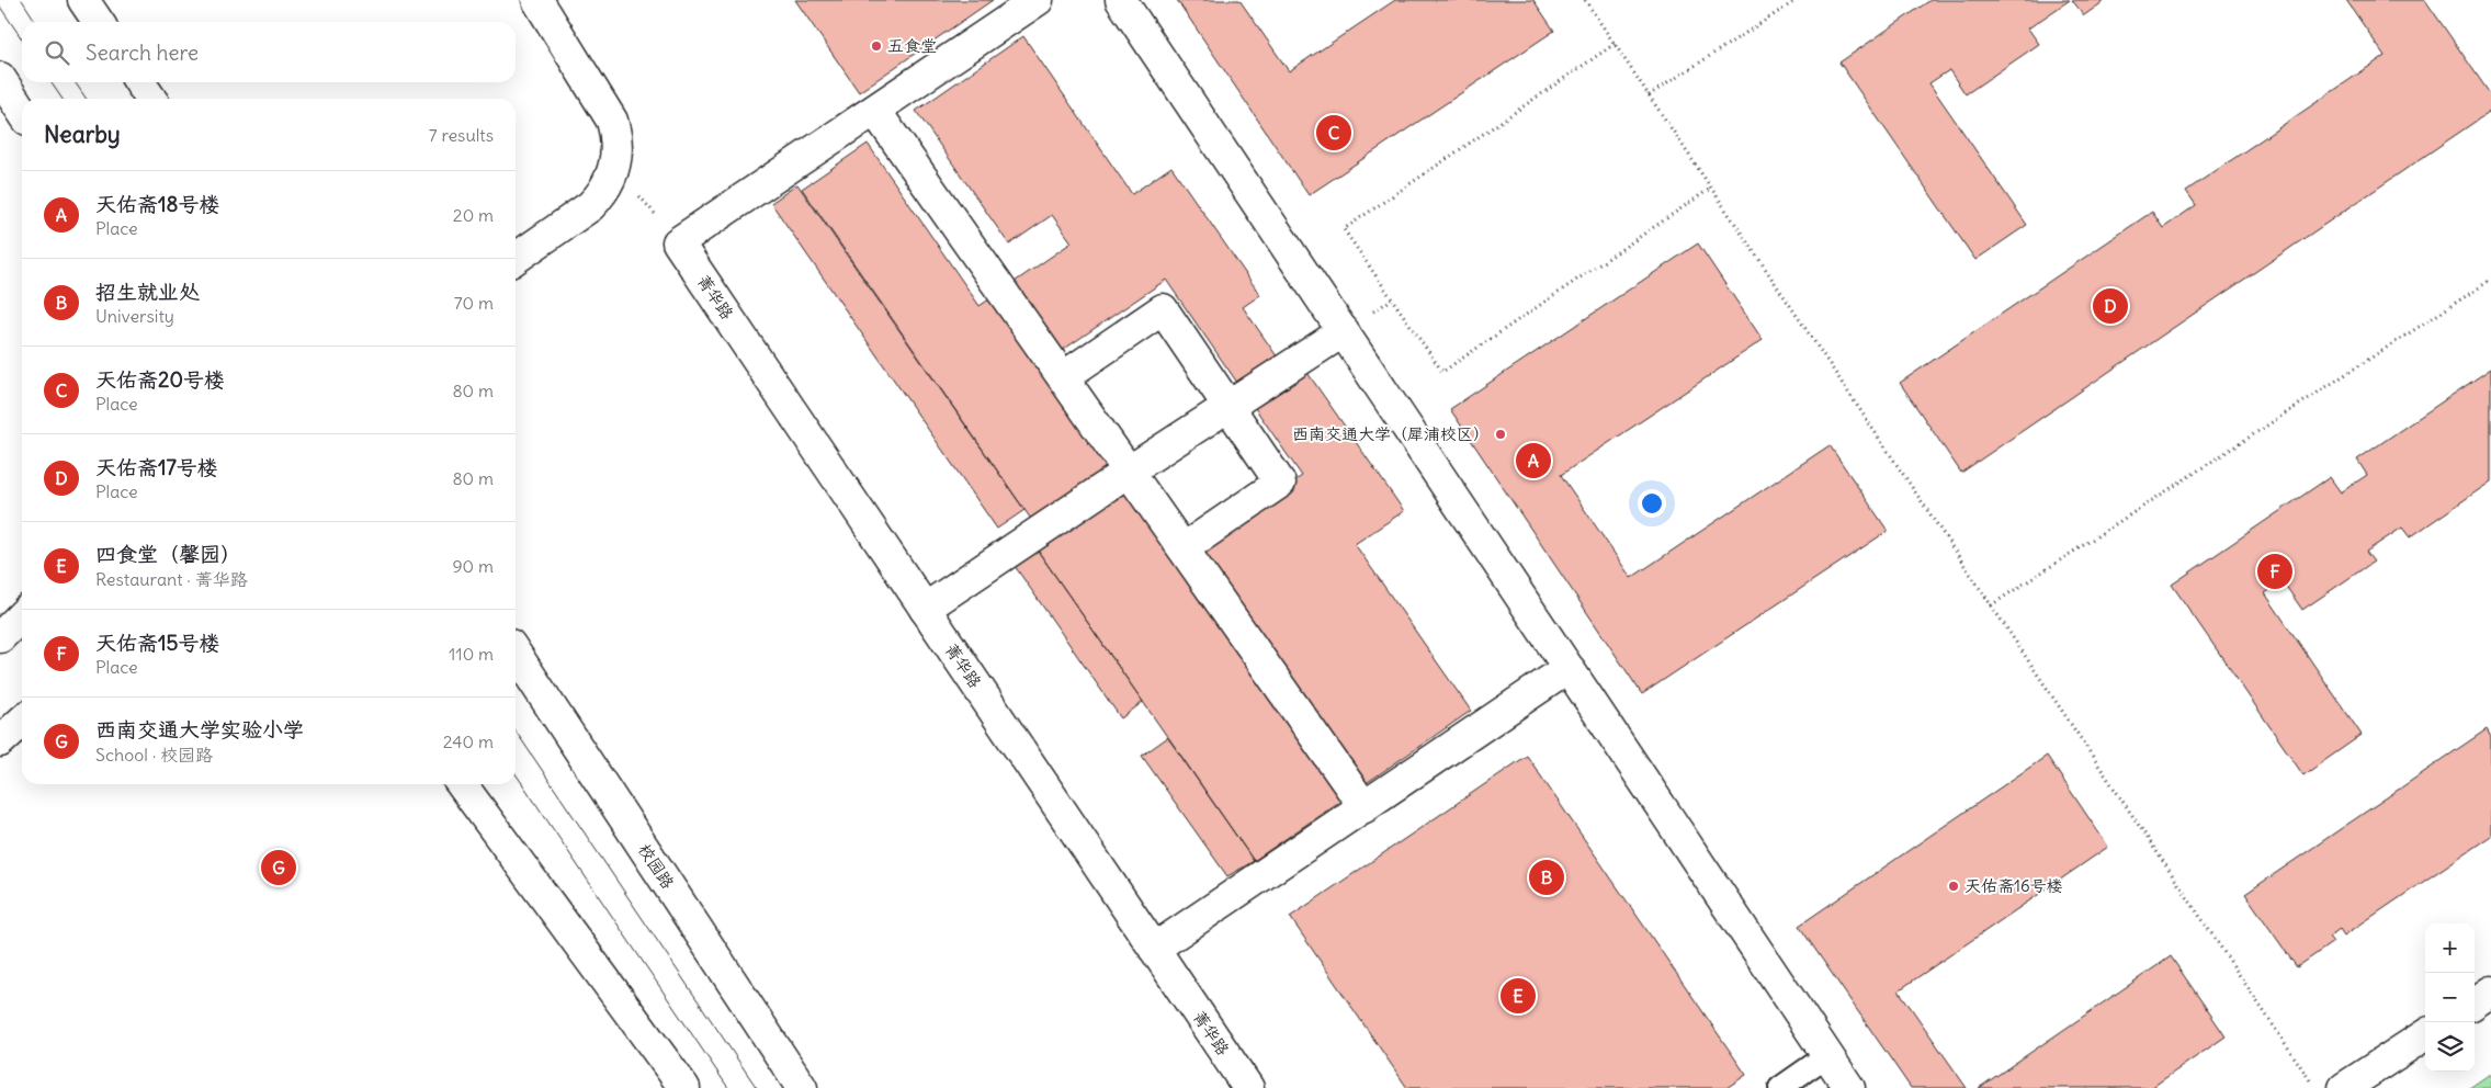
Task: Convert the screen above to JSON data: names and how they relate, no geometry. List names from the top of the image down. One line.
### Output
{"streets":{"street":["菁华路","校园路"]},"places":["五食堂","西南交通大学（犀浦校区）","天佑斋16号楼"],"page":{"search":"Search here","heading":["Nearby","7 results"],"pins":["C","D","A","F","G","B","E"],"list":[{"mark":"A","name":"天佑斋18号楼","note":"Place","value":"20 m"},{"mark":"B","name":"招生就业处","note":"University","value":"70 m"},{"mark":"C","name":"天佑斋20号楼","note":"Place","value":"80 m"},{"mark":"D","name":"天佑斋17号楼","note":"Place","value":"80 m"},{"mark":"E","name":"四食堂（馨园）","note":"Restaurant · 菁华路","value":"90 m"},{"mark":"F","name":"天佑斋15号楼","note":"Place","value":"110 m"},{"mark":"G","name":"西南交通大学实验小学","note":"School · 校园路","value":"240 m"}],"map_buttons":["+","−"]}}
